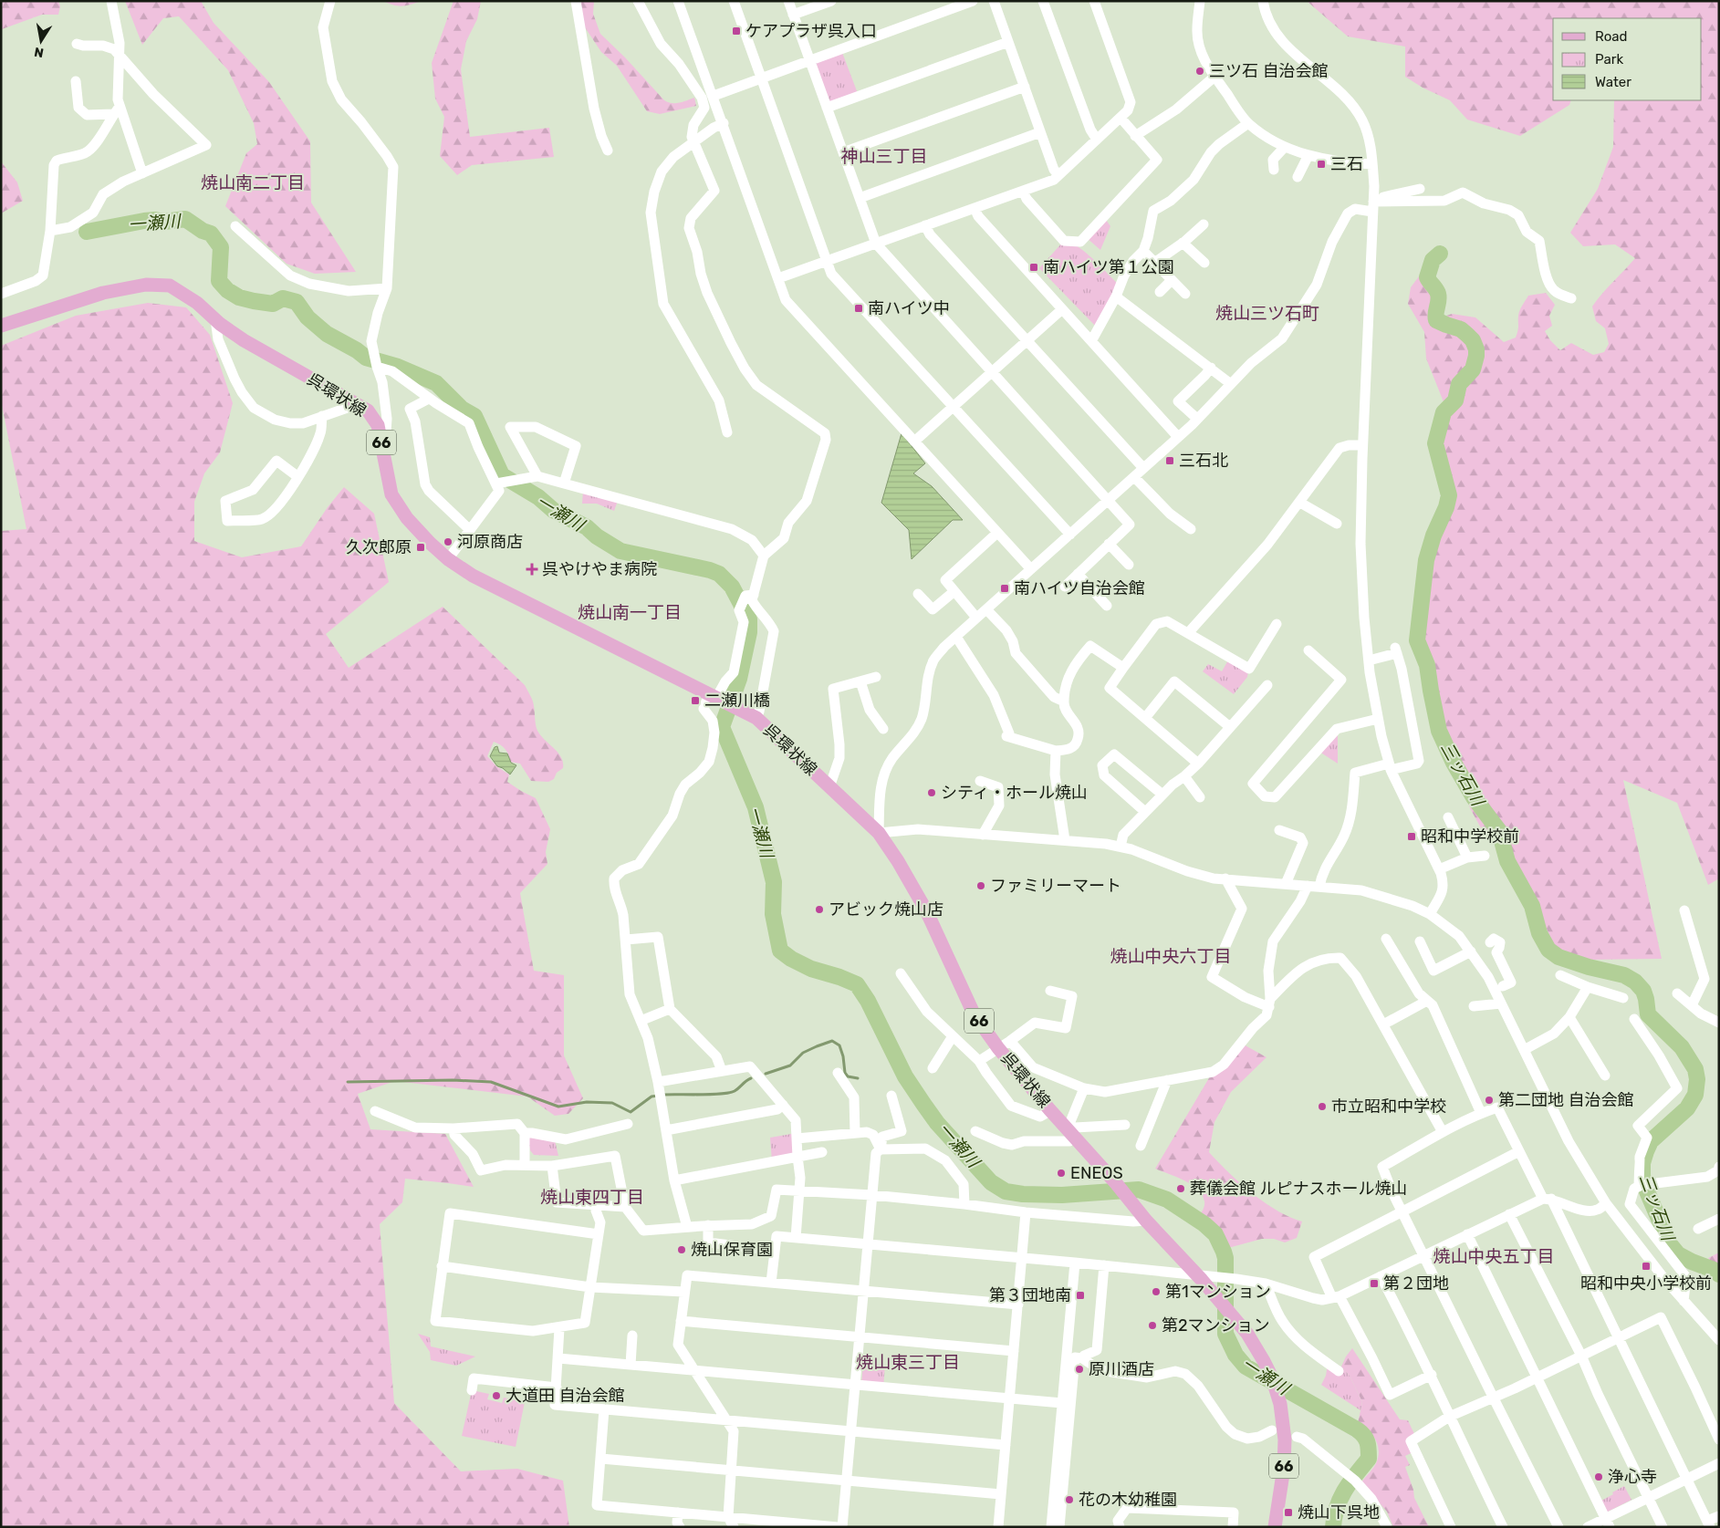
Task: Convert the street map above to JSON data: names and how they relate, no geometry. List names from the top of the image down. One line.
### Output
{"streets":{"main road":["呉環状線","66"]},"districts":["神山三丁目","焼山南二丁目","焼山三ツ石町","焼山南一丁目","焼山中央六丁目","焼山東四丁目","焼山中央五丁目","焼山東三丁目"],"water":["一瀬川","三ッ石川"],"places":{"transit":["ケアプラザ呉入口","三石","南ハイツ第１公園","南ハイツ中","三石北","久次郎原","南ハイツ自治会館","二瀬川橋","昭和中学校前","昭和中央小学校前","第２団地","第３団地南","焼山下呉地"],"other":["三ツ石 自治会館","河原商店","シティ・ホール焼山","ファミリーマート","アビック焼山店","第二団地 自治会館","市立昭和中学校","ENEOS","葬儀会館 ルピナスホール焼山","焼山保育園","第1マンション","第2マンション","原川酒店","大道田 自治会館","浄心寺","花の木幼稚園"],"health":["呉やけやま病院"]},"legend":["Road","Park","Water"],"north":"bottom"}
